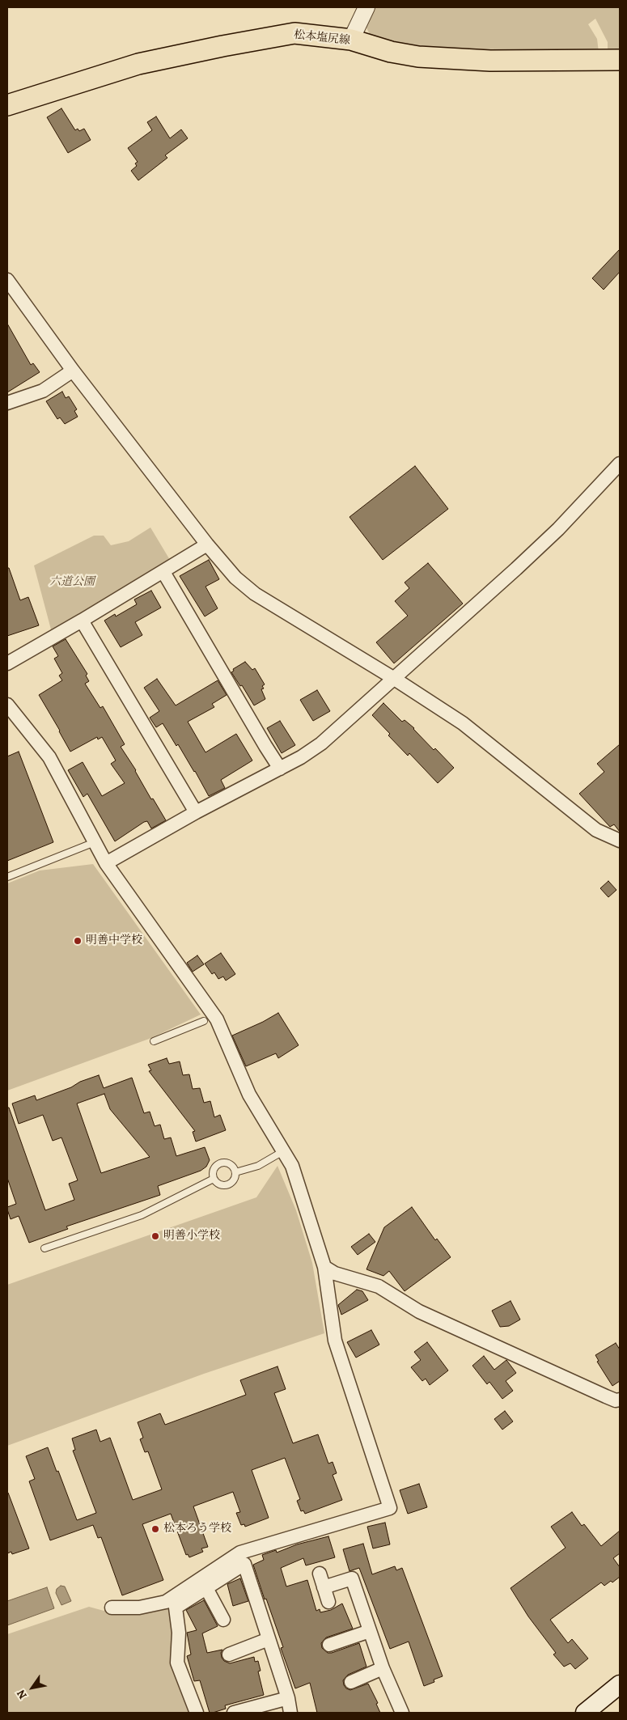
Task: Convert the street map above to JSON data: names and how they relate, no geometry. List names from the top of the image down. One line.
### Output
{"streets":{"main road":["松本塩尻線"]},"parks":["六道公園"],"places":["明善中学校","明善小学校","松本ろう学校"],"north":"bottom left"}
